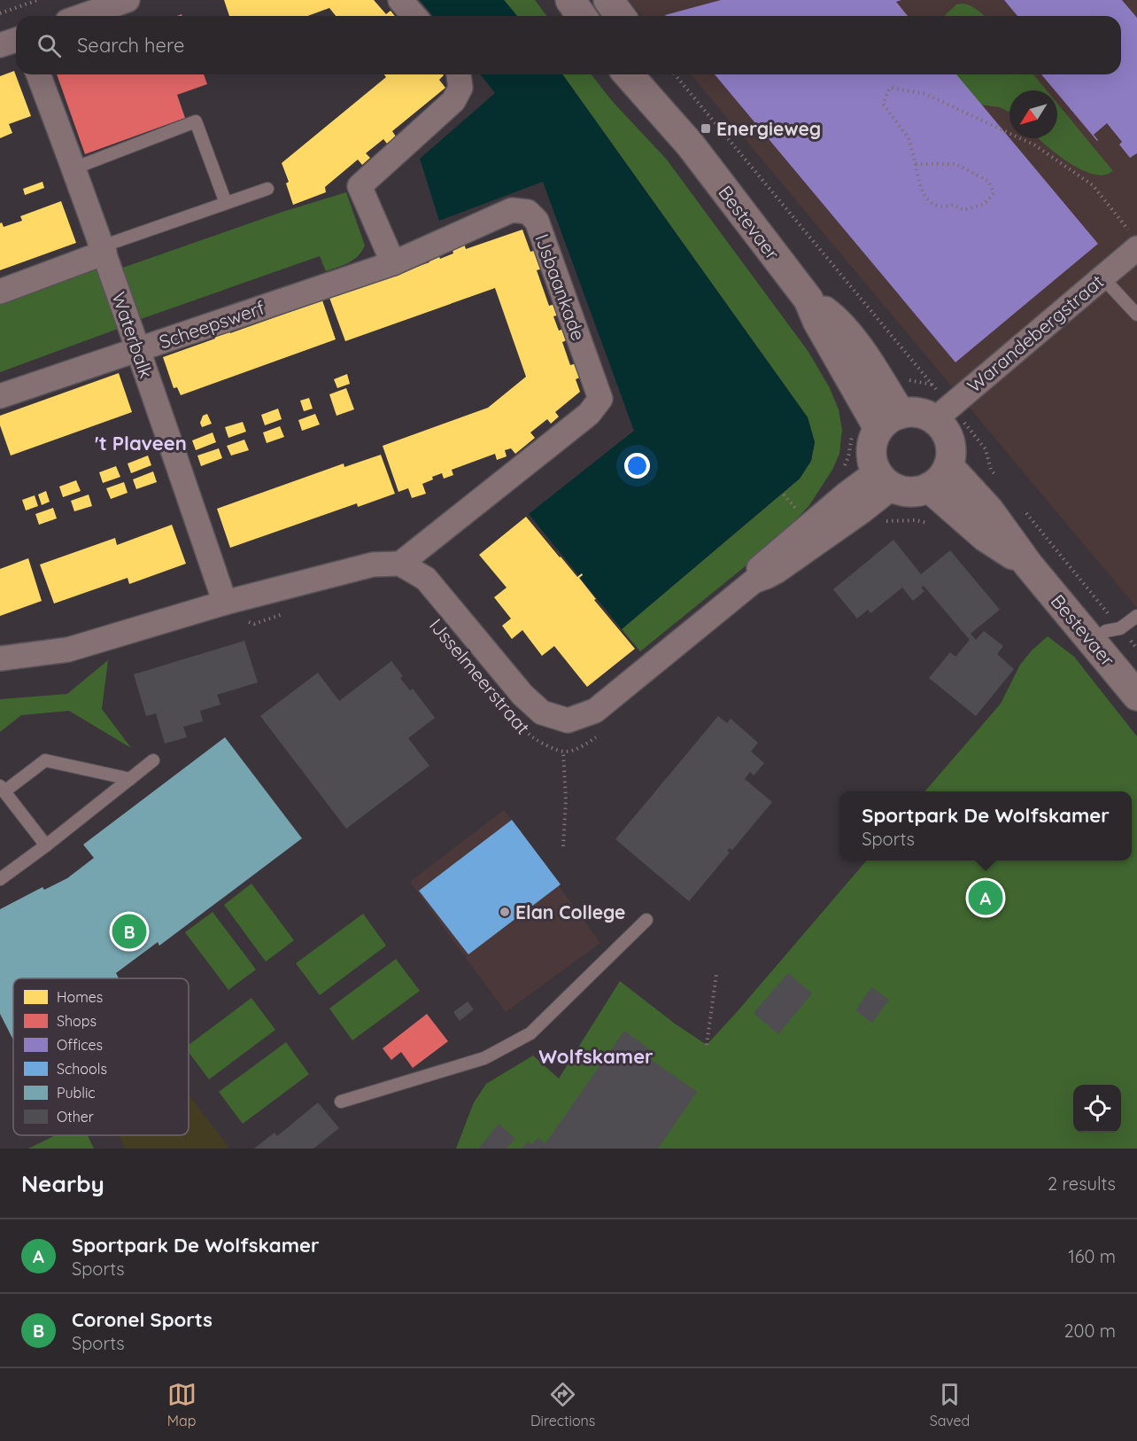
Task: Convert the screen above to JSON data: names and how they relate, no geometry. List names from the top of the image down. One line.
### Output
{"streets":{"street":["Bestevaer","IJsbaankade","Scheepswerf","Warandebergstraat","Waterbalk","IJsselmeerstraat"]},"crossings":[["Bestevaer","Warandebergstraat"],["Bestevaer","IJsselmeerstraat"],["IJsbaankade","Scheepswerf"],["IJsbaankade","IJsselmeerstraat"],["Scheepswerf","Waterbalk"],["Warandebergstraat","IJsselmeerstraat"]],"districts":["'t Plaveen","Wolfskamer"],"places":{"transit":["Energieweg"],"other":["Elan College"]},"legend":["Homes","Shops","Offices","Schools","Public","Other"],"north":"bottom left","page":{"search":"Search here","popup":["Sportpark De Wolfskamer","Sports"],"pins":["A","B"],"heading":["Nearby","2 results"],"list":[{"mark":"A","name":"Sportpark De Wolfskamer","note":"Sports","value":"160 m"},{"mark":"B","name":"Coronel Sports","note":"Sports","value":"200 m"}],"nav":["Map","Directions","Saved"]}}
